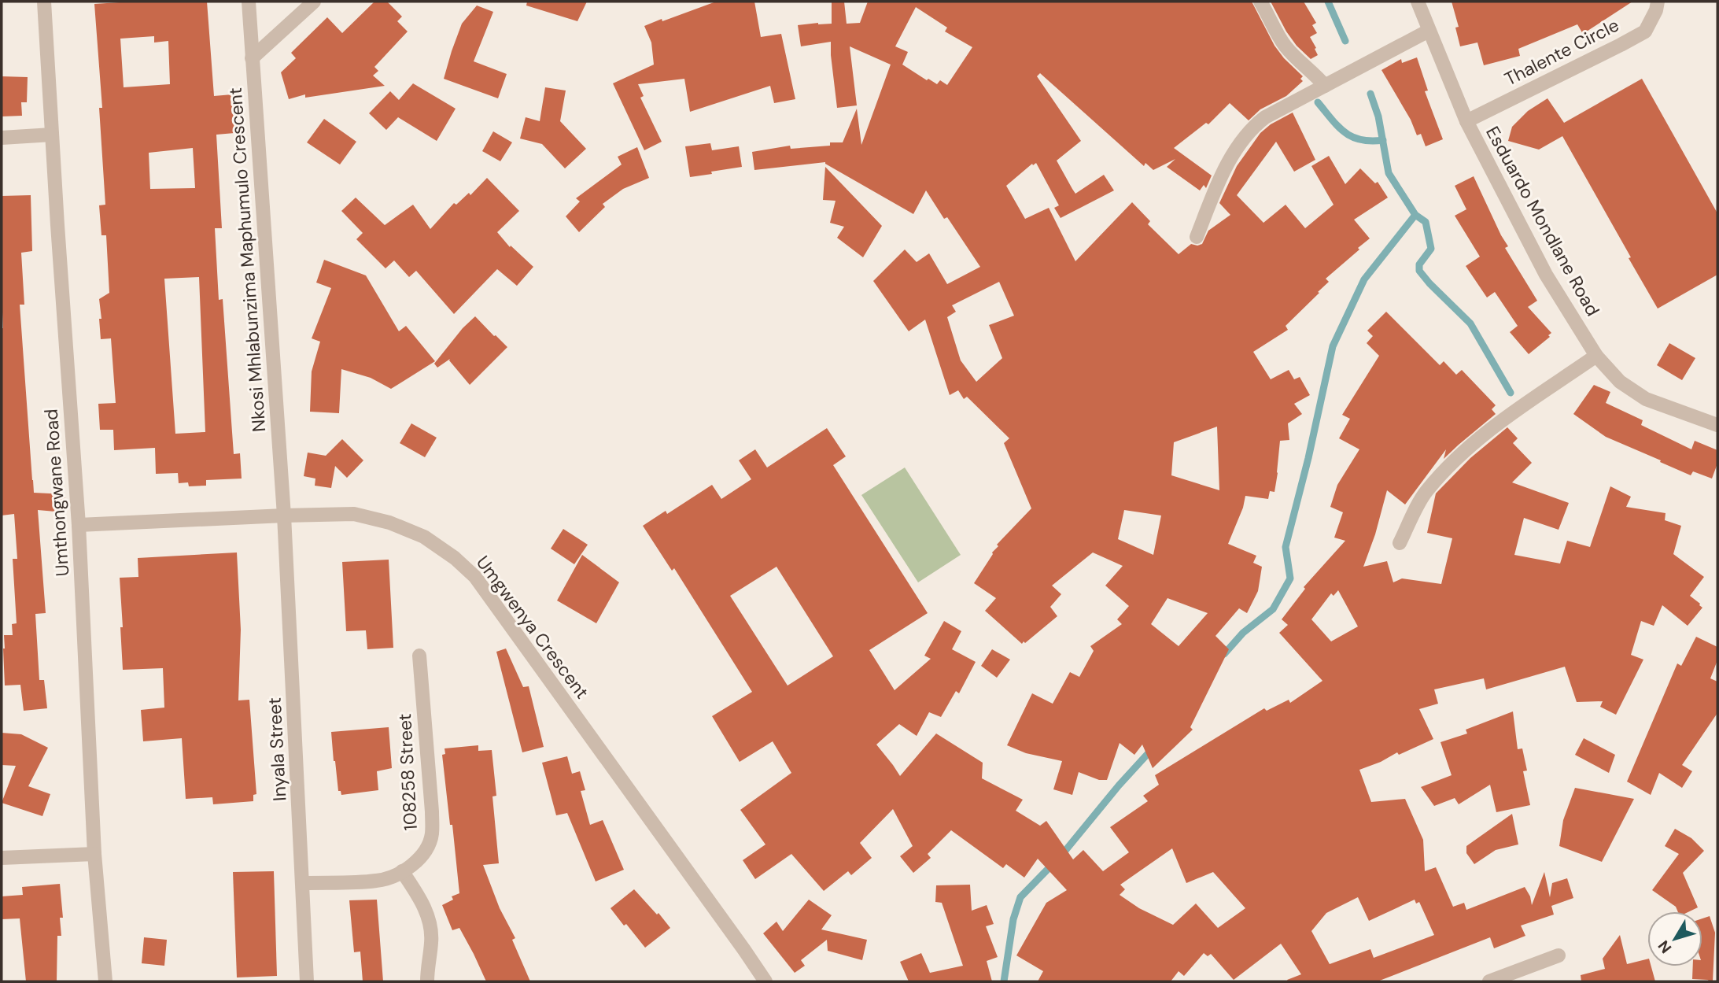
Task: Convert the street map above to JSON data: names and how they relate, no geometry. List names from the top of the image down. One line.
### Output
{"streets":{"street":["Thalente Circle","Esduardo Mondlane Road","Nkosi Mhlabunzima Maphumulo Crescent","Umthongwane Road","Umgwenya Crescent","Inyala Street","108258 Street"]},"crossings":[["Thalente Circle","Esduardo Mondlane Road"],["Nkosi Mhlabunzima Maphumulo Crescent","Umgwenya Crescent"],["Nkosi Mhlabunzima Maphumulo Crescent","Inyala Street"],["Umthongwane Road","Umgwenya Crescent"],["Umgwenya Crescent","Inyala Street"],["Inyala Street","108258 Street"]],"north":"bottom left"}
